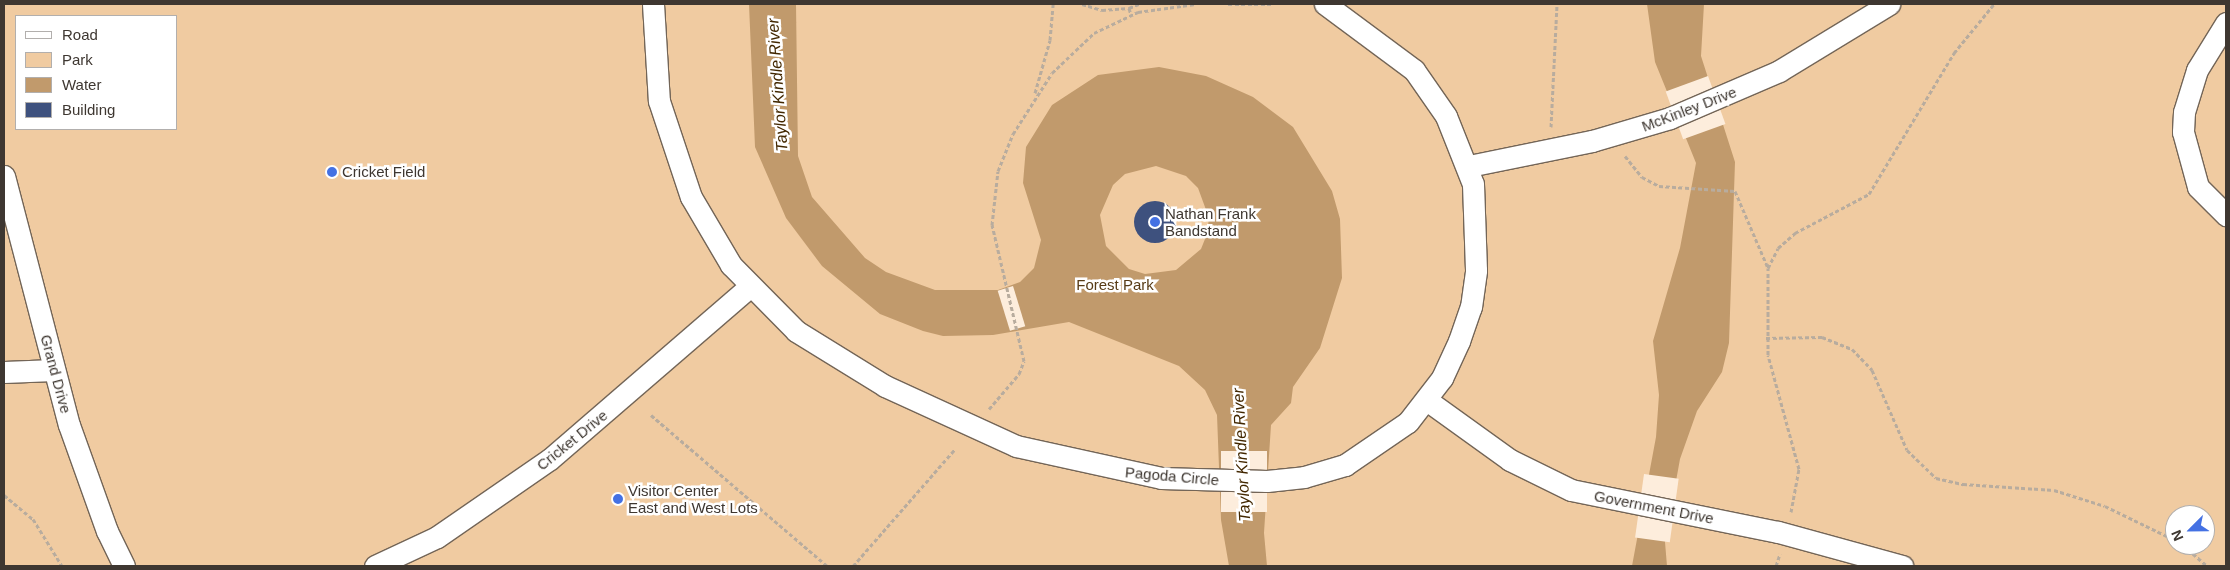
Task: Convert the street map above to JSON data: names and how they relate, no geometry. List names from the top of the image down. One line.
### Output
{"streets":{"street":["McKinley Drive","Grand Drive","Cricket Drive","Pagoda Circle","Government Drive"]},"crossings":[["McKinley Drive","Pagoda Circle"],["Cricket Drive","Pagoda Circle"],["Pagoda Circle","Government Drive"]],"water":["Taylor Kindle River"],"parks":["Forest Park"],"places":["Cricket Field","Nathan Frank Bandstand","Visitor Center East and West Lots"],"legend":["Road","Park","Water","Building"],"north":"bottom left"}
